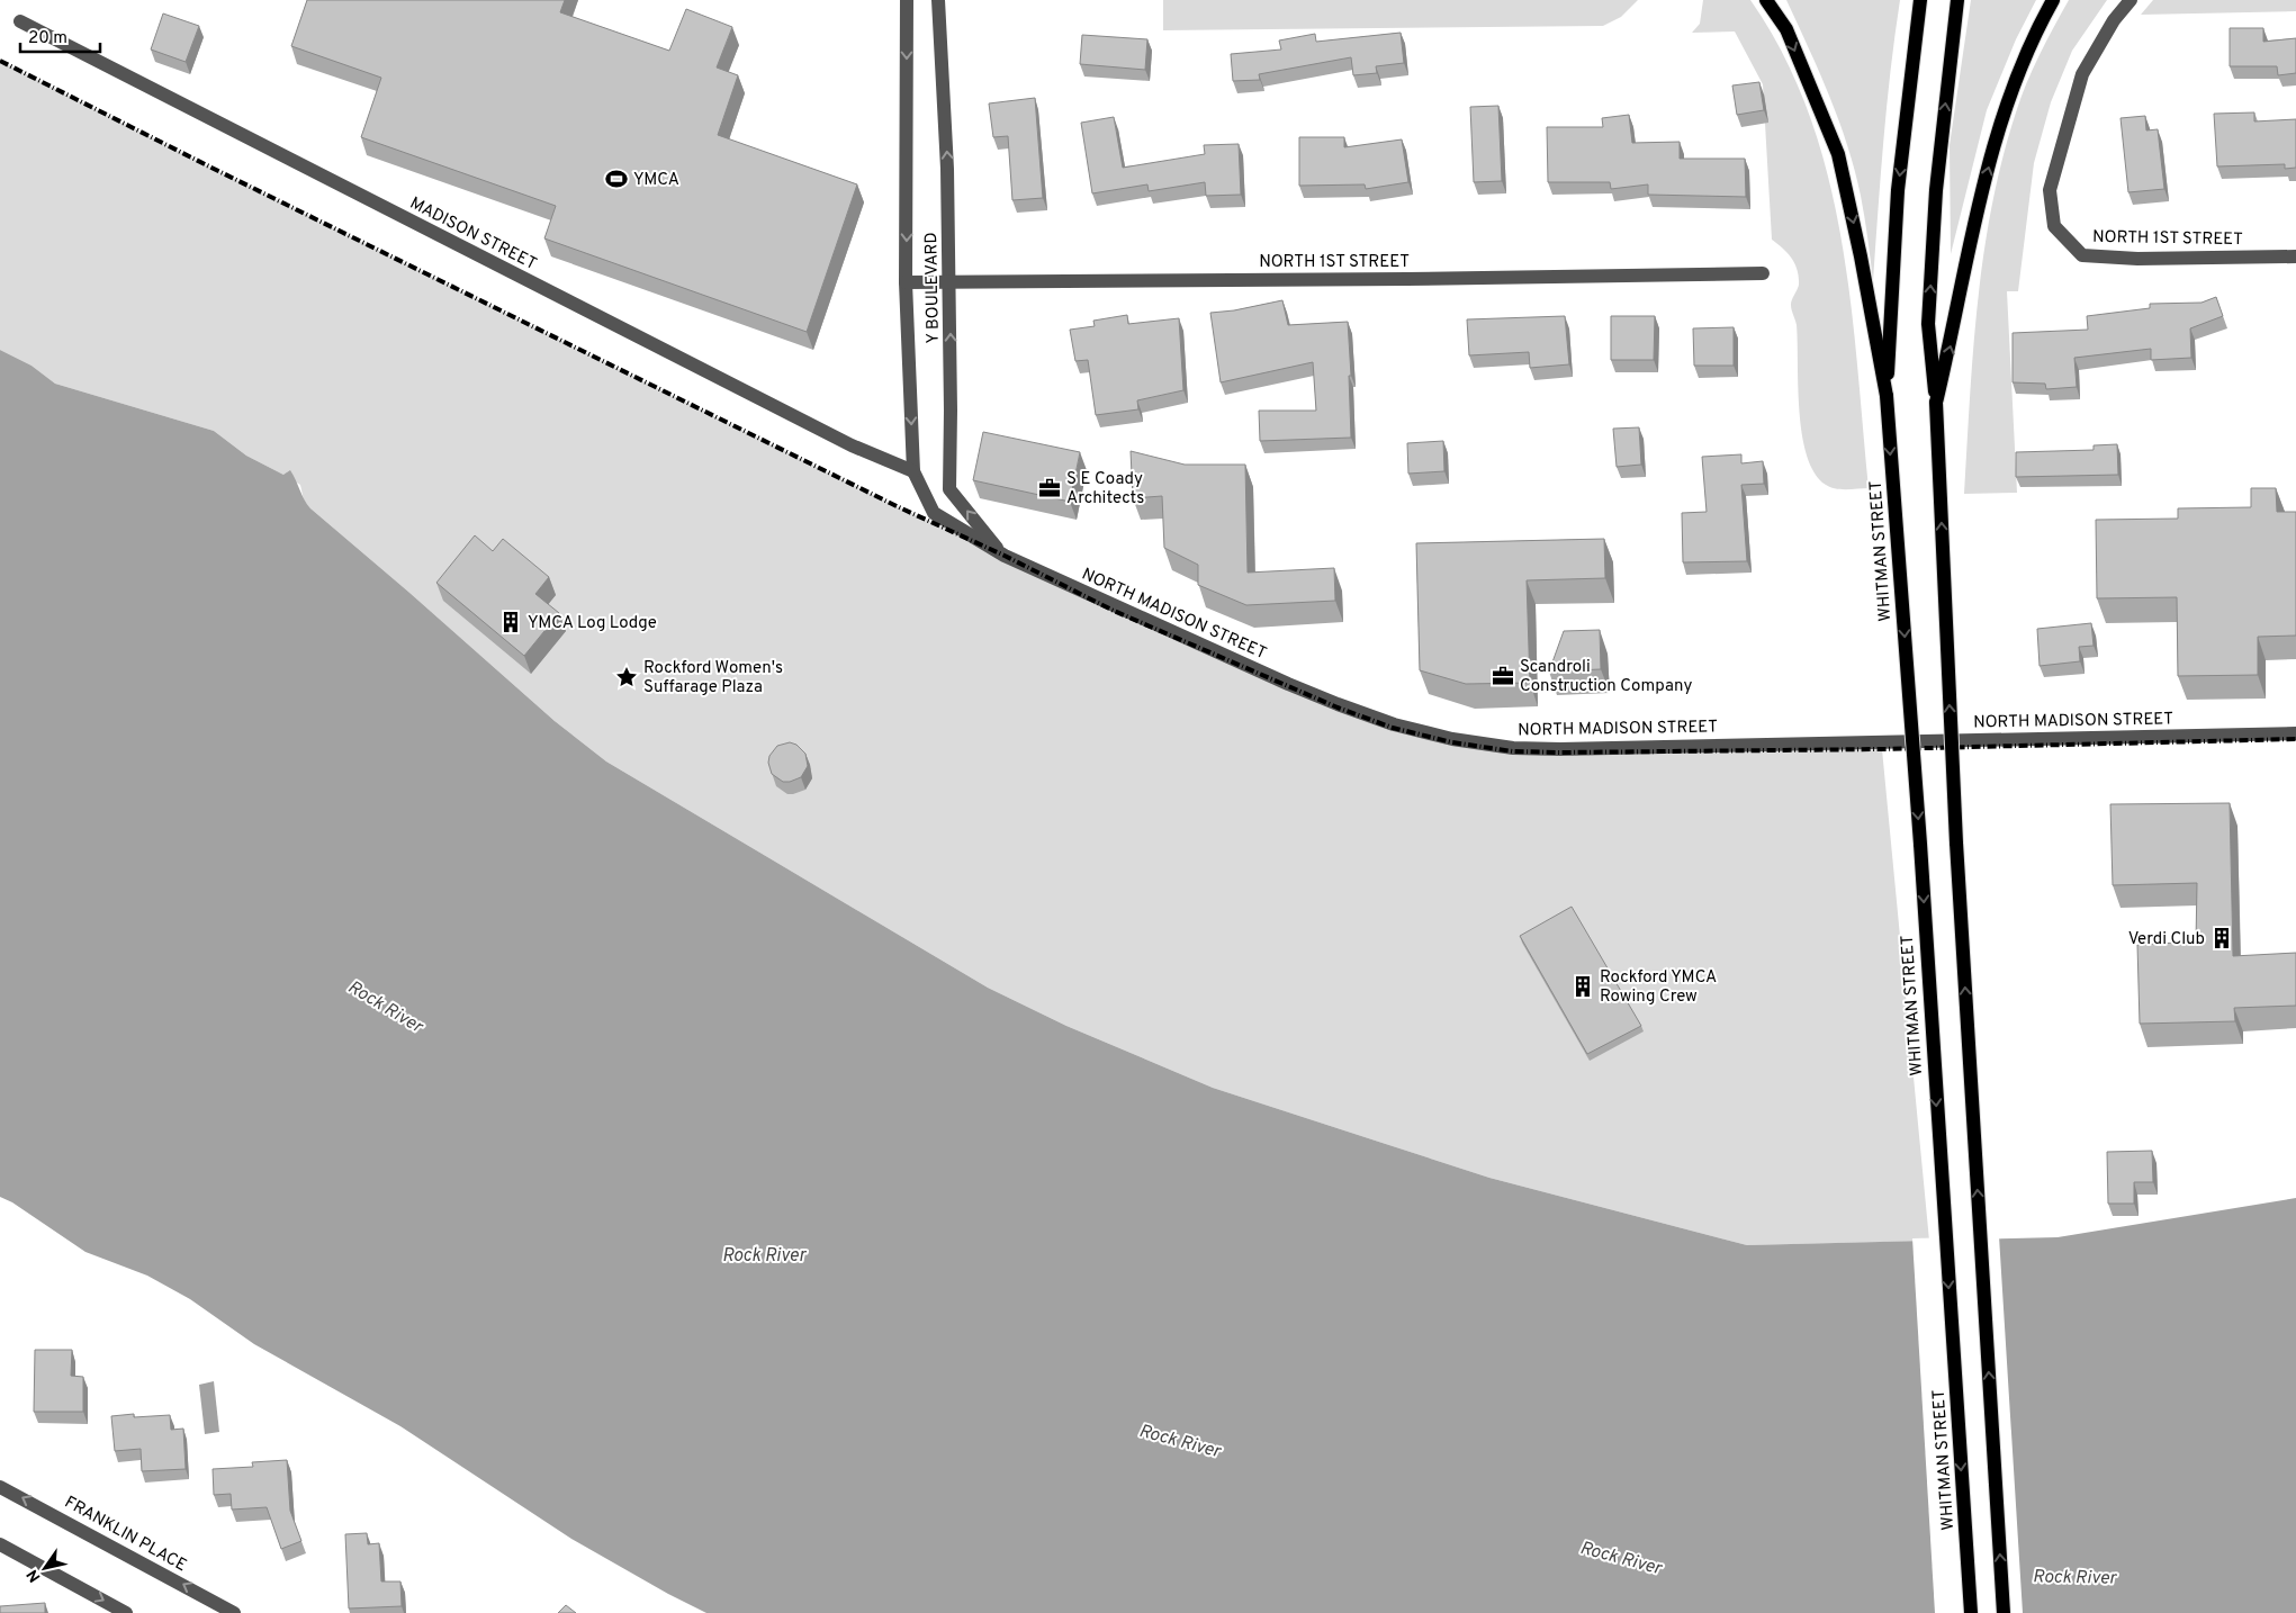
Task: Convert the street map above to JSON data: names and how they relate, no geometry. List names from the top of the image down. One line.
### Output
{"streets":{"main road":["WHITMAN STREET"],"street":["MADISON STREET","NORTH 1ST STREET","Y BOULEVARD","NORTH MADISON STREET","FRANKLIN PLACE"]},"crossings":[["MADISON STREET","Y BOULEVARD"],["MADISON STREET","NORTH MADISON STREET"],["NORTH 1ST STREET","Y BOULEVARD"],["Y BOULEVARD","NORTH MADISON STREET"]],"water":["Rock River"],"places":{"sports":["YMCA"],"office":["S E Coady Architects","Scandroli Construction Company"],"building":["YMCA Log Lodge","Verdi Club","Rockford YMCA Rowing Crew"],"place":["Rockford Women's Suffarage Plaza"]},"scale_bar":"20 m","north":"bottom left"}
